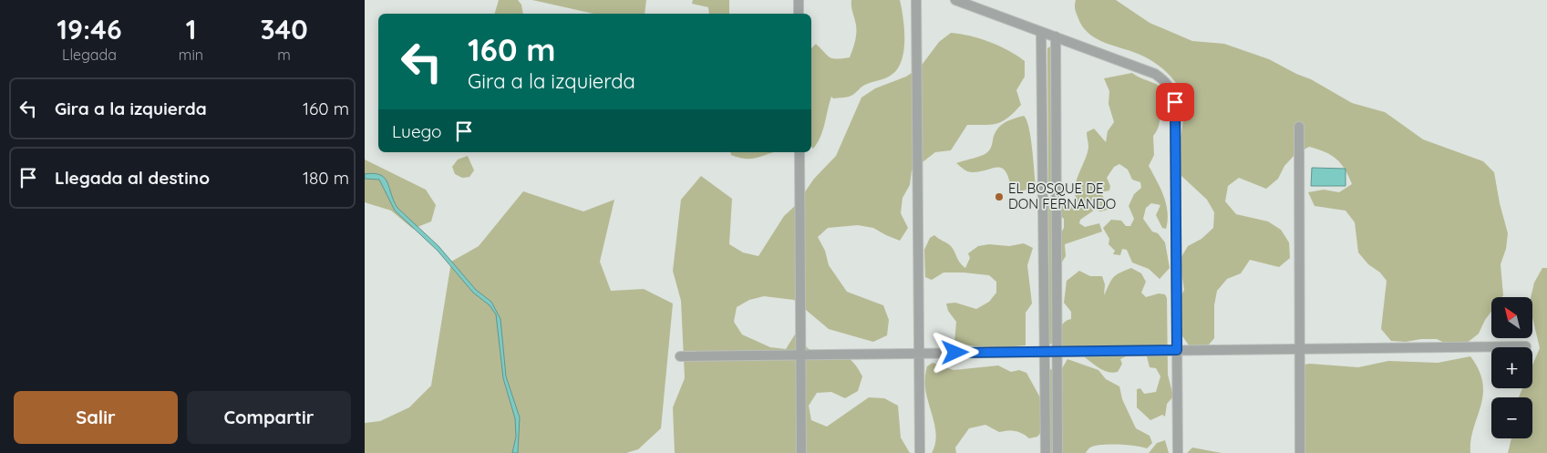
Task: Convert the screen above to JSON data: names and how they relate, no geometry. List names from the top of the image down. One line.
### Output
{"places":["EL BOSQUE DE DON FERNANDO"],"north":"top left","page":{"eta":["19:46","Llegada","1","min","340","m"],"turn":["160 m","Gira a la izquierda"],"list":[{"name":"Gira a la izquierda","value":"160 m"},{"name":"Llegada al destino","value":"180 m"}],"then":"Luego","map_buttons":["+","−"],"buttons":["Salir","Compartir"]}}
